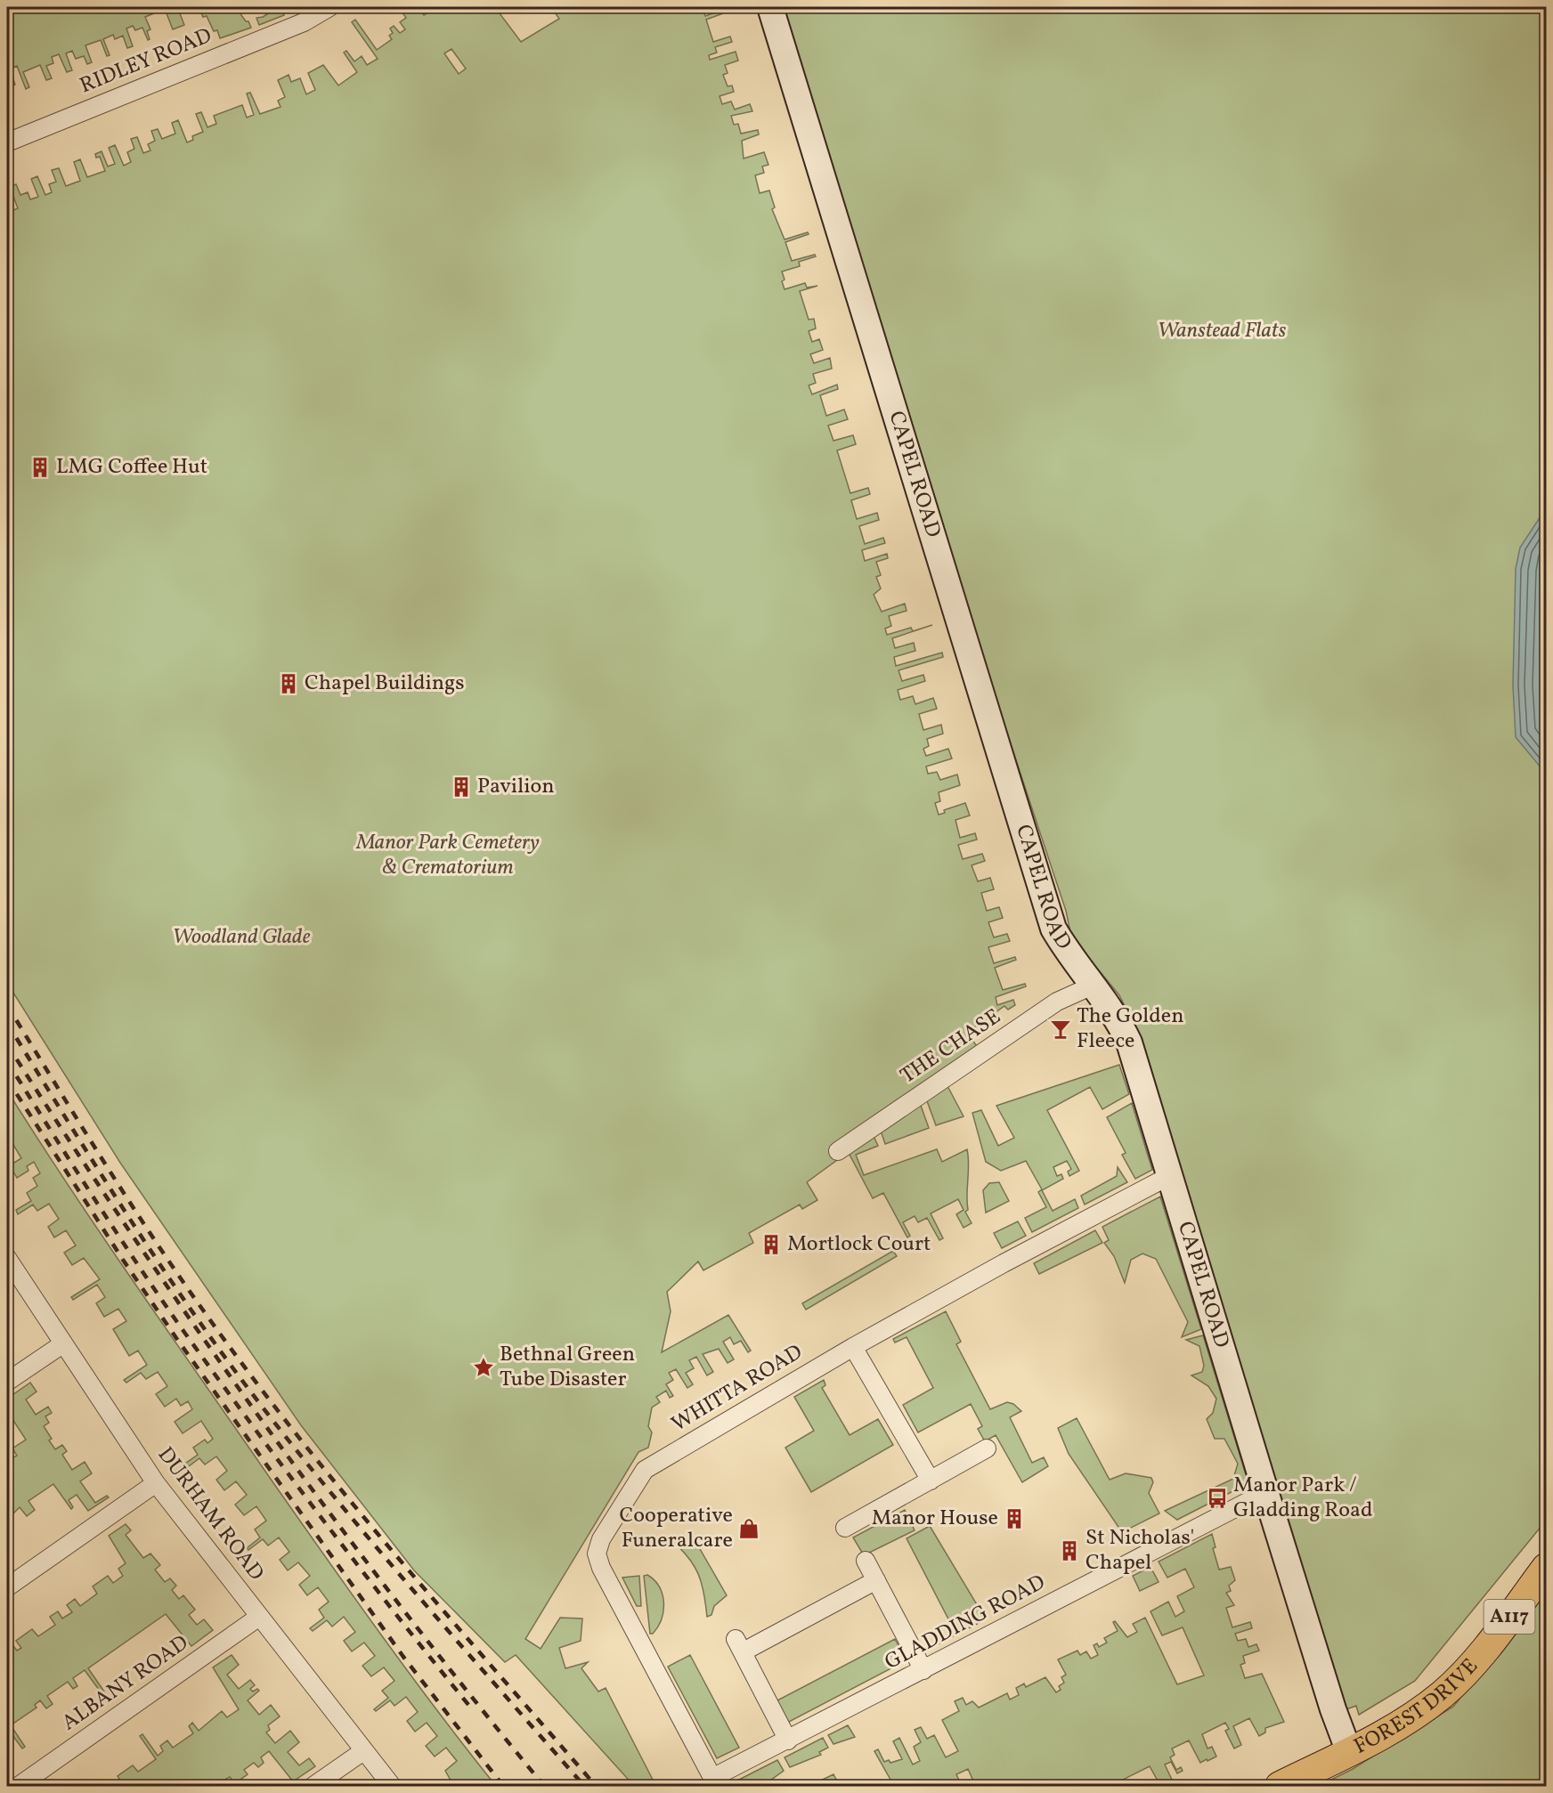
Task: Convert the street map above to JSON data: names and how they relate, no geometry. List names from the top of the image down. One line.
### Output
{"streets":{"main road":["A117","FOREST DRIVE"],"street":["RIDLEY ROAD","CAPEL ROAD","THE CHASE","WHITTA ROAD","DURHAM ROAD","GLADDING ROAD","ALBANY ROAD"]},"crossings":[["CAPEL ROAD","THE CHASE"],["CAPEL ROAD","WHITTA ROAD"],["CAPEL ROAD","GLADDING ROAD"],["CAPEL ROAD","FOREST DRIVE"],["WHITTA ROAD","GLADDING ROAD"],["DURHAM ROAD","ALBANY ROAD"]],"parks":["Wanstead Flats","Manor Park Cemetery & Crematorium","Woodland Glade"],"places":{"building":["LMG Coffee Hut","Chapel Buildings","Pavilion","Mortlock Court","Manor House","St Nicholas' Chapel"],"bar":["The Golden Fleece"],"place":["Bethnal Green Tube Disaster"],"bus stop":["Manor Park / Gladding Road"],"shop":["Cooperative Funeralcare"]}}
